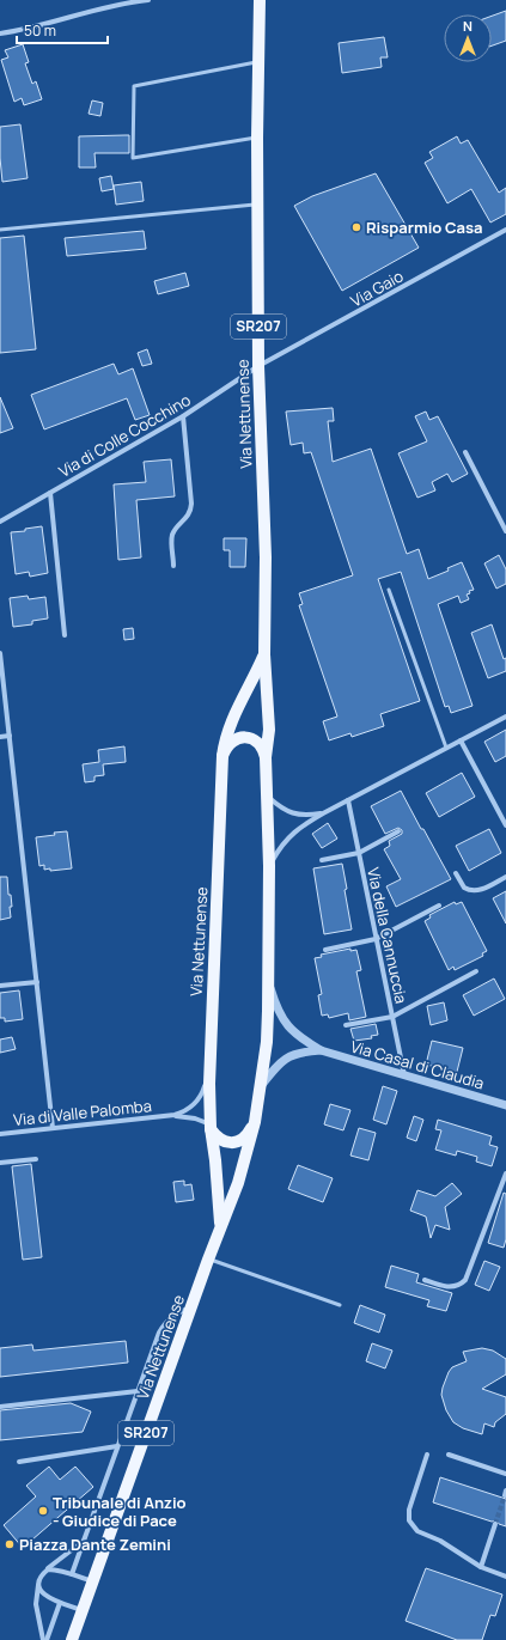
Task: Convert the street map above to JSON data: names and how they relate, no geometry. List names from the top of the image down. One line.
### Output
{"streets":{"main road":["SR207","Via Nettunense"],"street":["Via Gaio","Via di Colle Cocchino","Via della Cannuccia","Via Casal di Claudia","Via di Valle Palomba"]},"crossings":[["Via Gaio","Via Nettunense"],["Via Gaio","Via di Colle Cocchino"],["Via Nettunense","Via di Colle Cocchino"],["Via Nettunense","Via Casal di Claudia"],["Via Nettunense","Via di Valle Palomba"],["Via della Cannuccia","Via Casal di Claudia"]],"places":["Risparmio Casa","Tribunale di Anzio - Giudice di Pace","Piazza Dante Zemini"],"scale_bar":"50 m","north":"top"}
